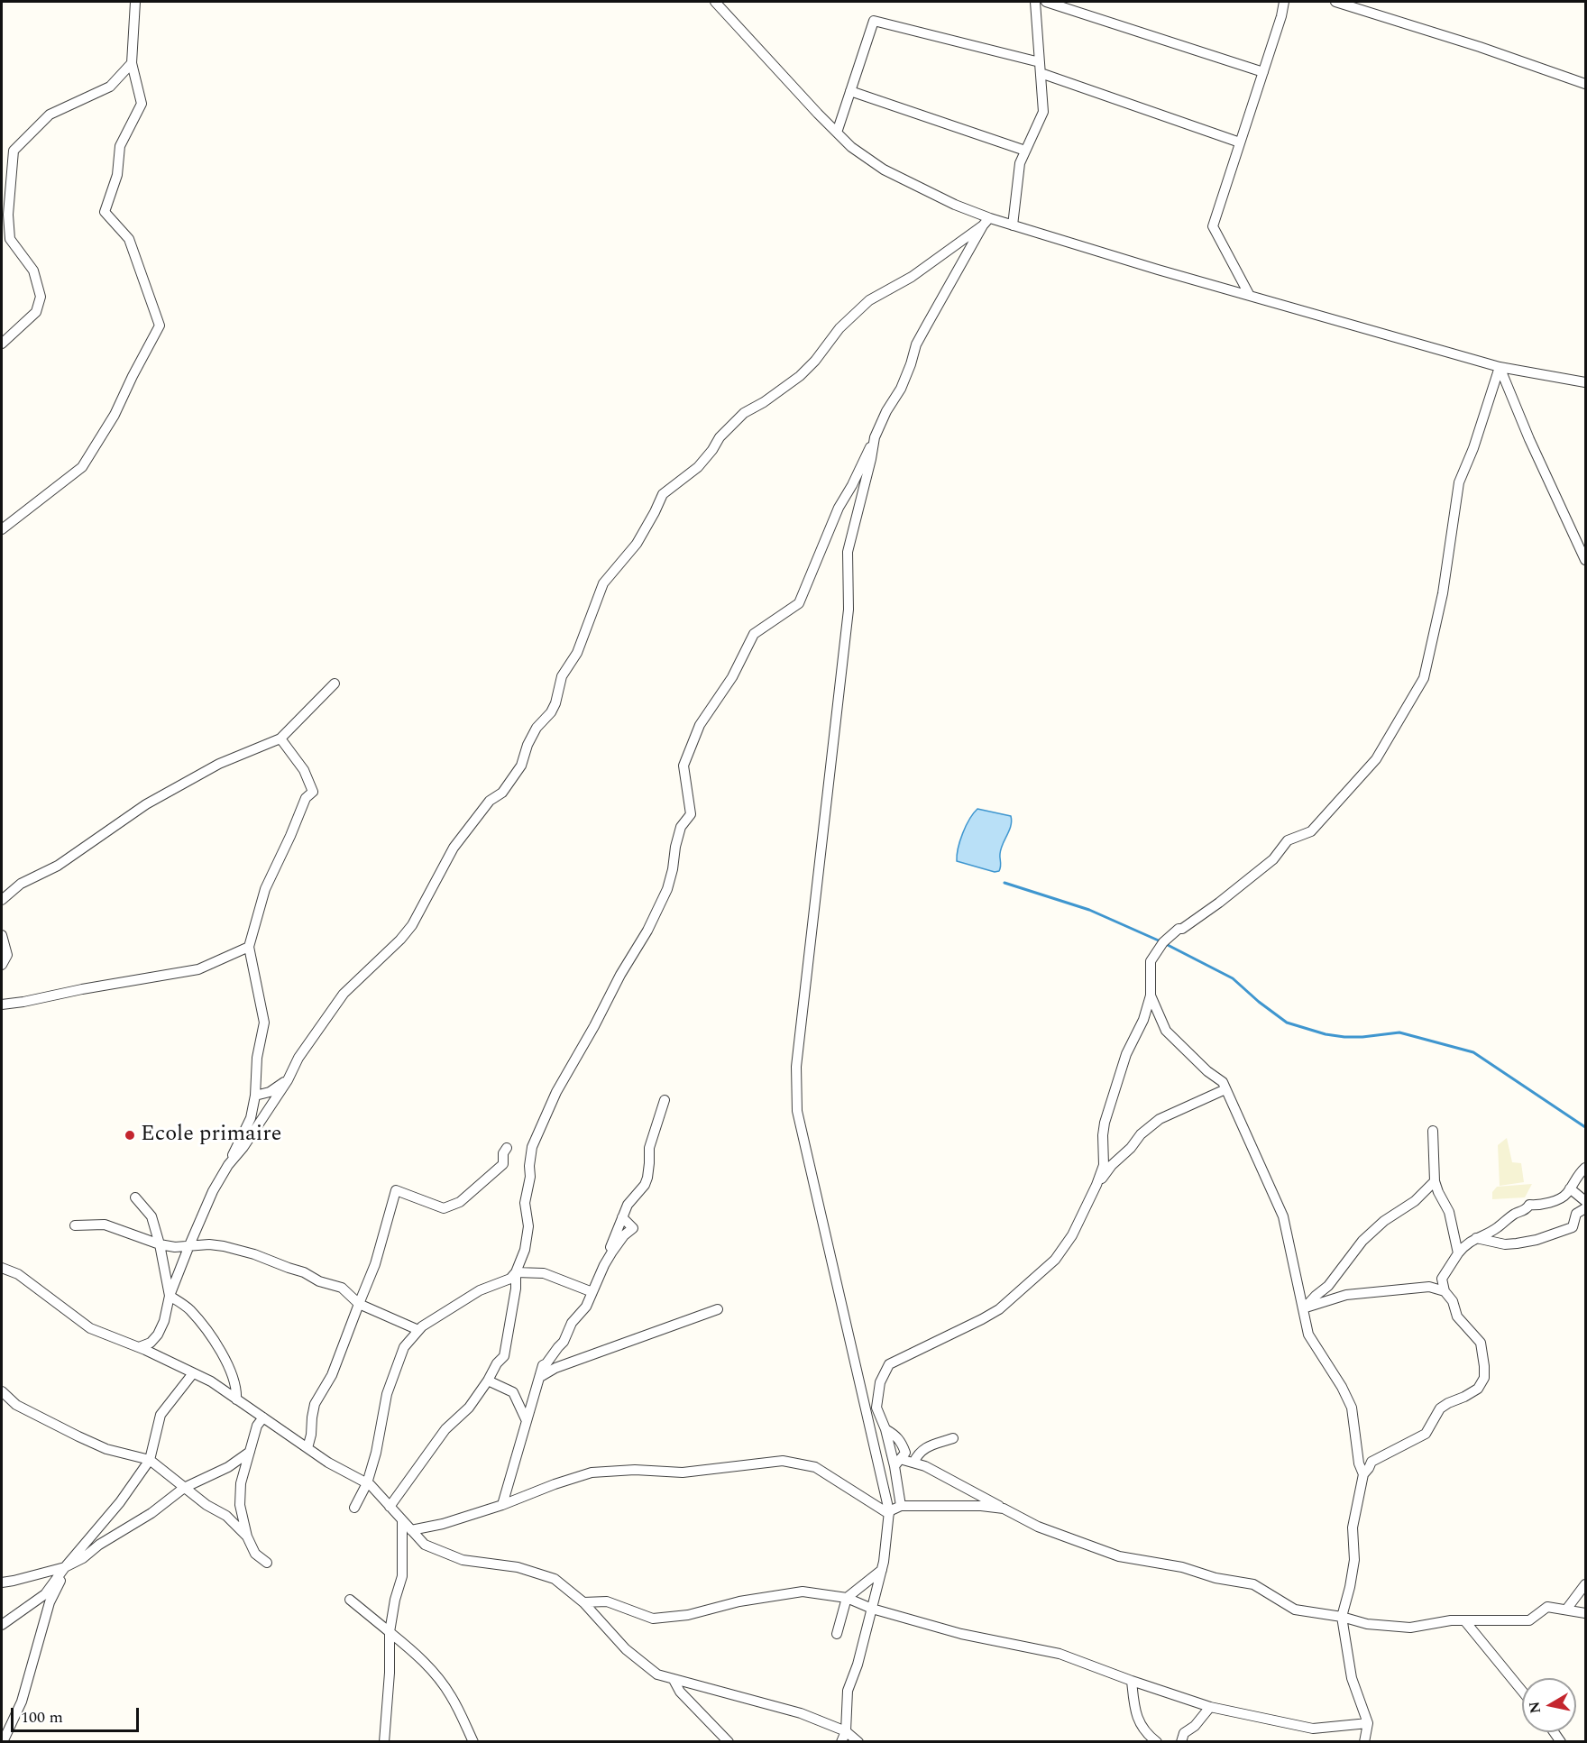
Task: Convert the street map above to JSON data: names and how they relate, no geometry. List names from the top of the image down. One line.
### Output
{"places":["Ecole primaire"],"scale_bar":"100 m","north":"left"}
